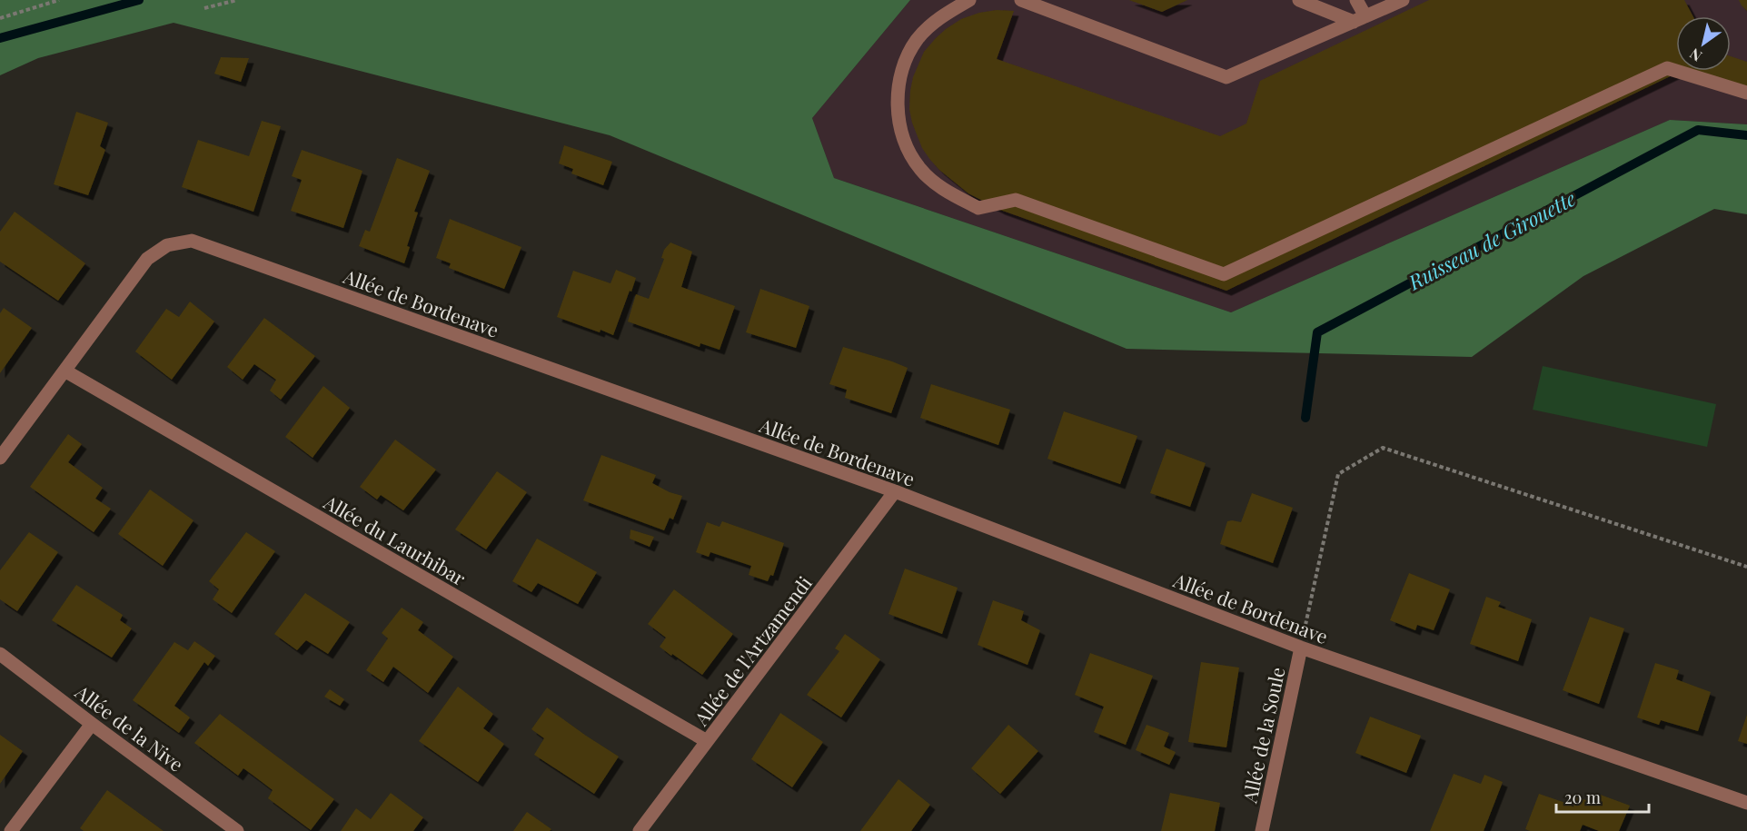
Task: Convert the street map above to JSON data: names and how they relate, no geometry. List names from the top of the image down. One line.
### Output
{"streets":{"street":["Allée de Bordenave","Allée du Laurhibar","Allée de l'Artzamendi","Allée de la Nive","Allée de la Soule"]},"crossings":[["Allée de Bordenave","Allée du Laurhibar"],["Allée de Bordenave","Allée de l'Artzamendi"],["Allée de Bordenave","Allée de la Soule"],["Allée du Laurhibar","Allée de l'Artzamendi"]],"water":["Ruisseau de Girouette"],"scale_bar":"20 m","north":"bottom left"}
